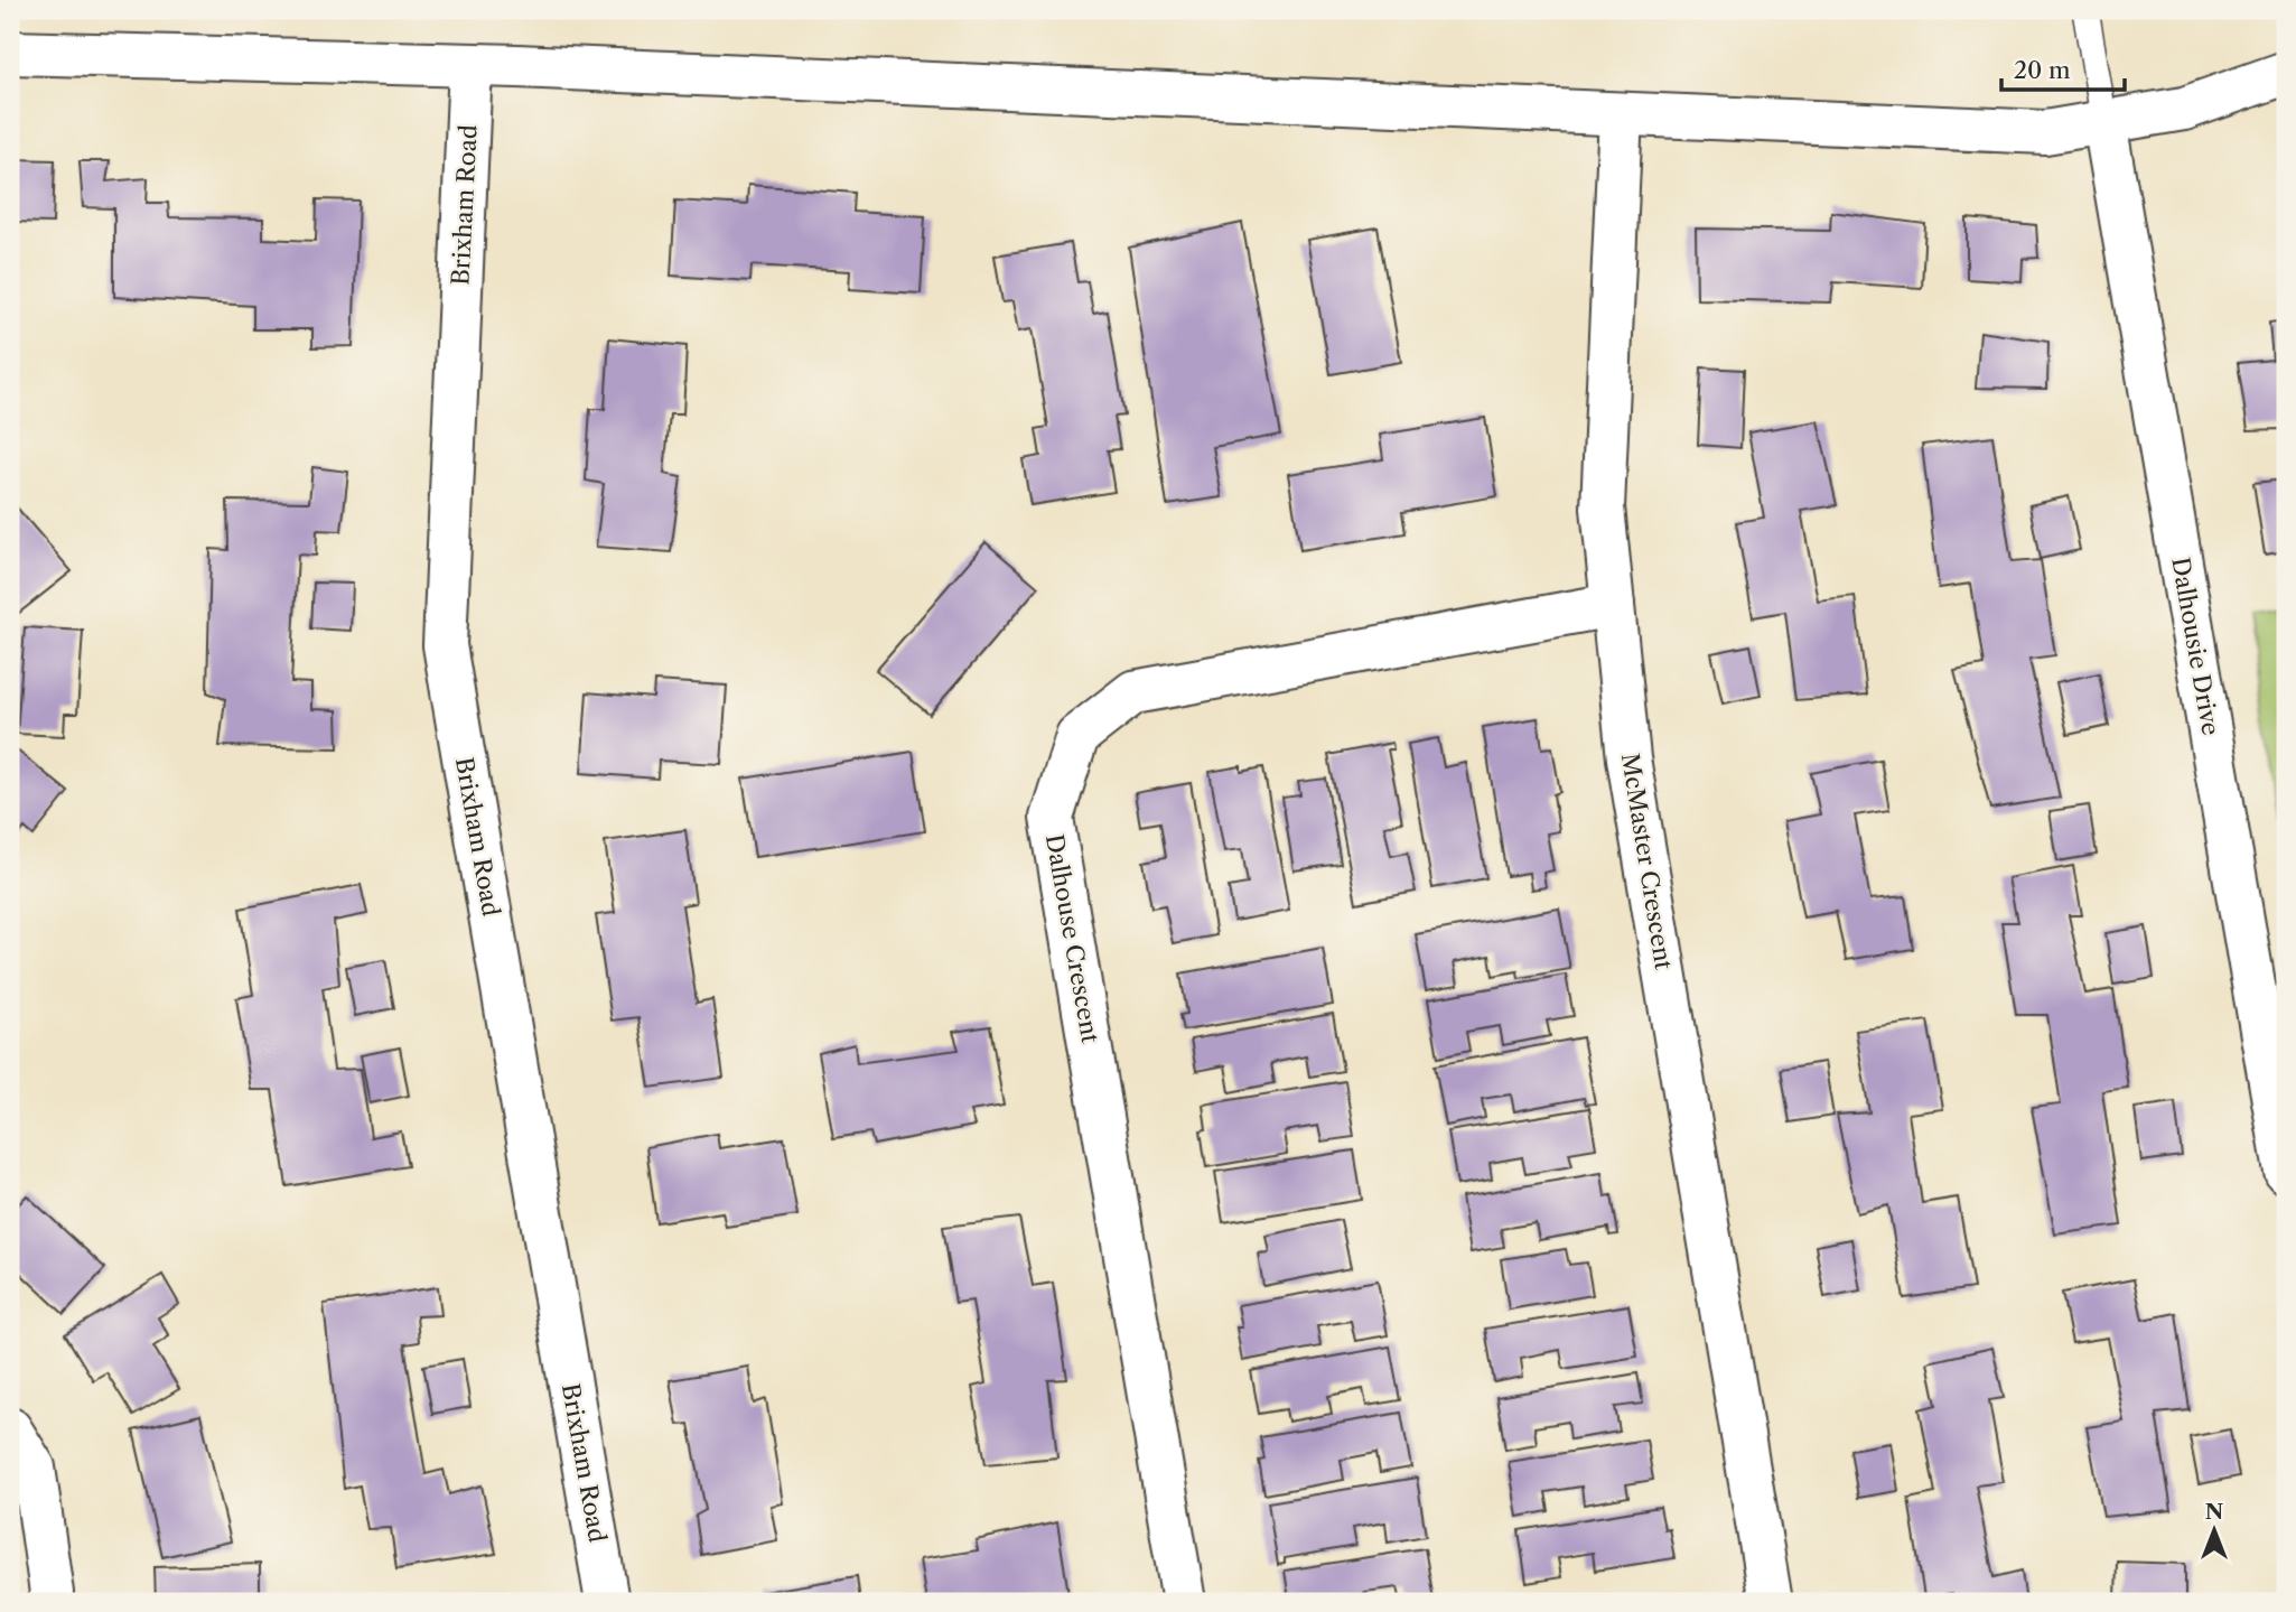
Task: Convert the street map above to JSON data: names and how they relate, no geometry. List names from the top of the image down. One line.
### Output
{"streets":{"street":["Brixham Road","Dalhousie Drive","McMaster Crescent","Dalhouse Crescent"]},"crossings":[["McMaster Crescent","Dalhouse Crescent"]],"scale_bar":"20 m","north":"top"}
